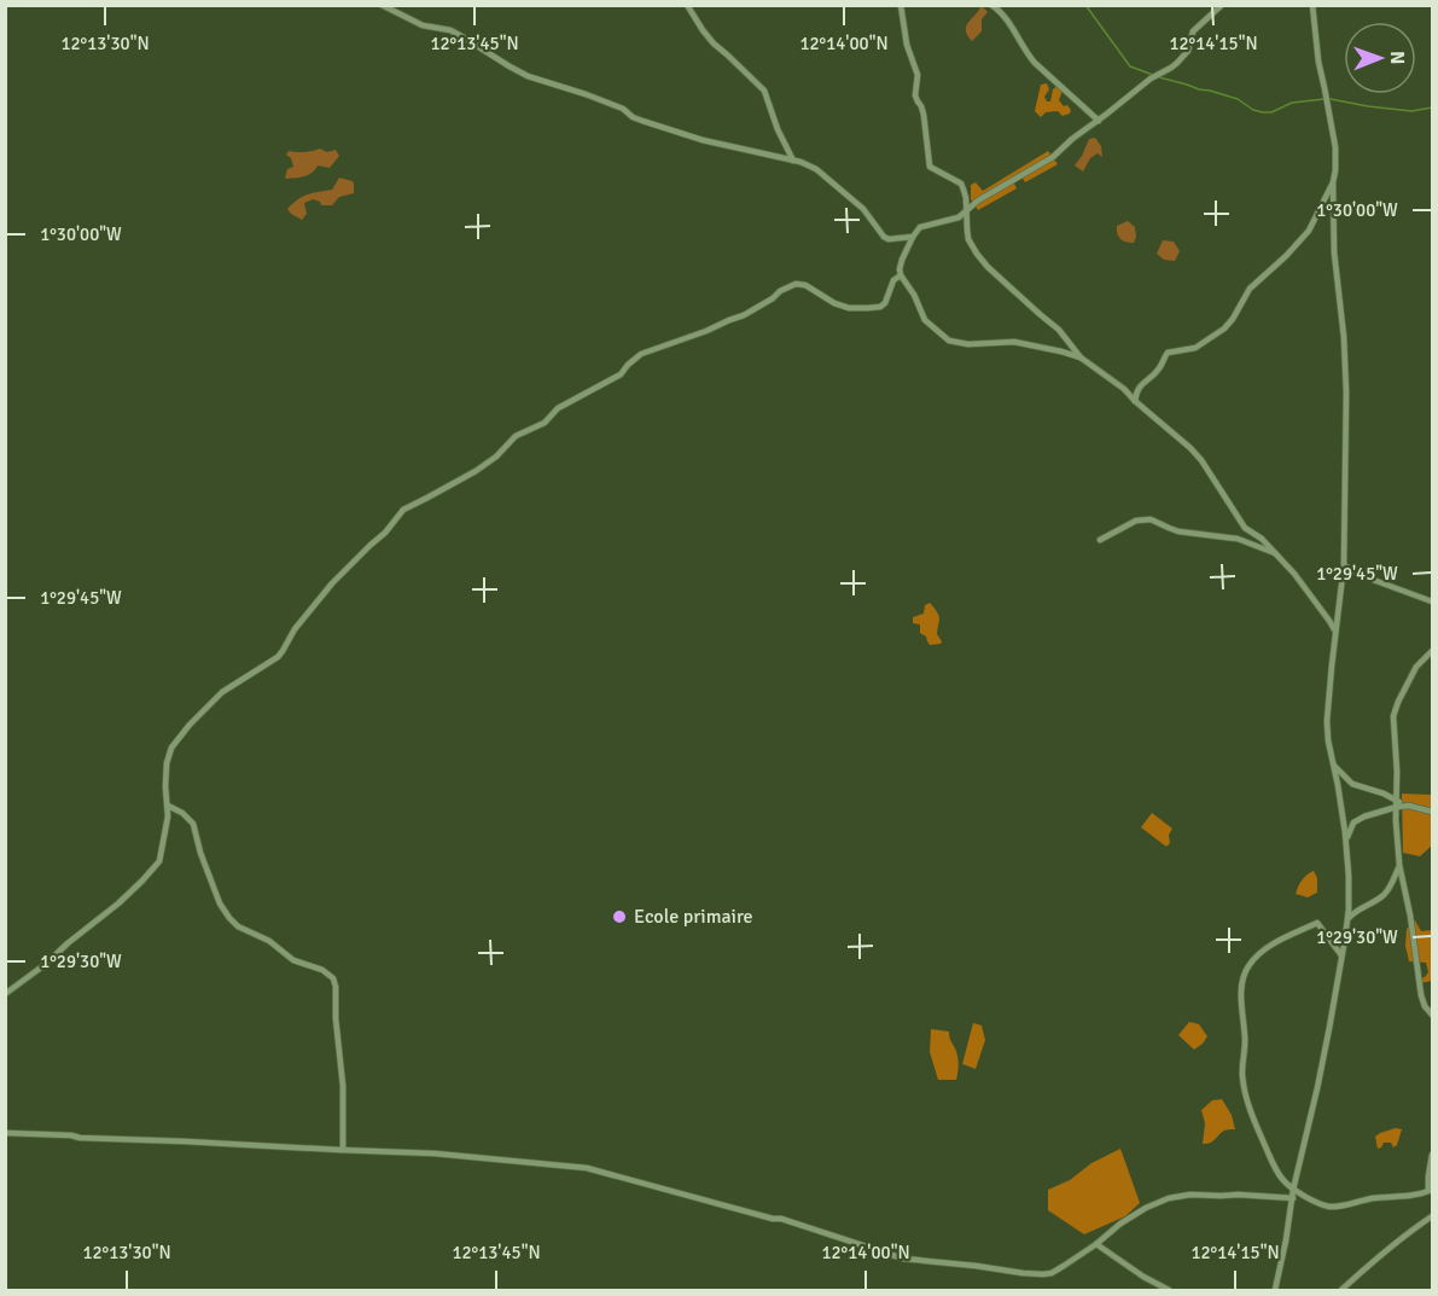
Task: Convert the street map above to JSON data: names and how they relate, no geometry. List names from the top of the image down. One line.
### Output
{"places":["Ecole primaire"],"north":"right","coordinates":["12°13'30\"N","12°13'45\"N","12°14'00\"N","12°14'15\"N","1°30'00\"W","1°29'45\"W","1°29'30\"W"]}
